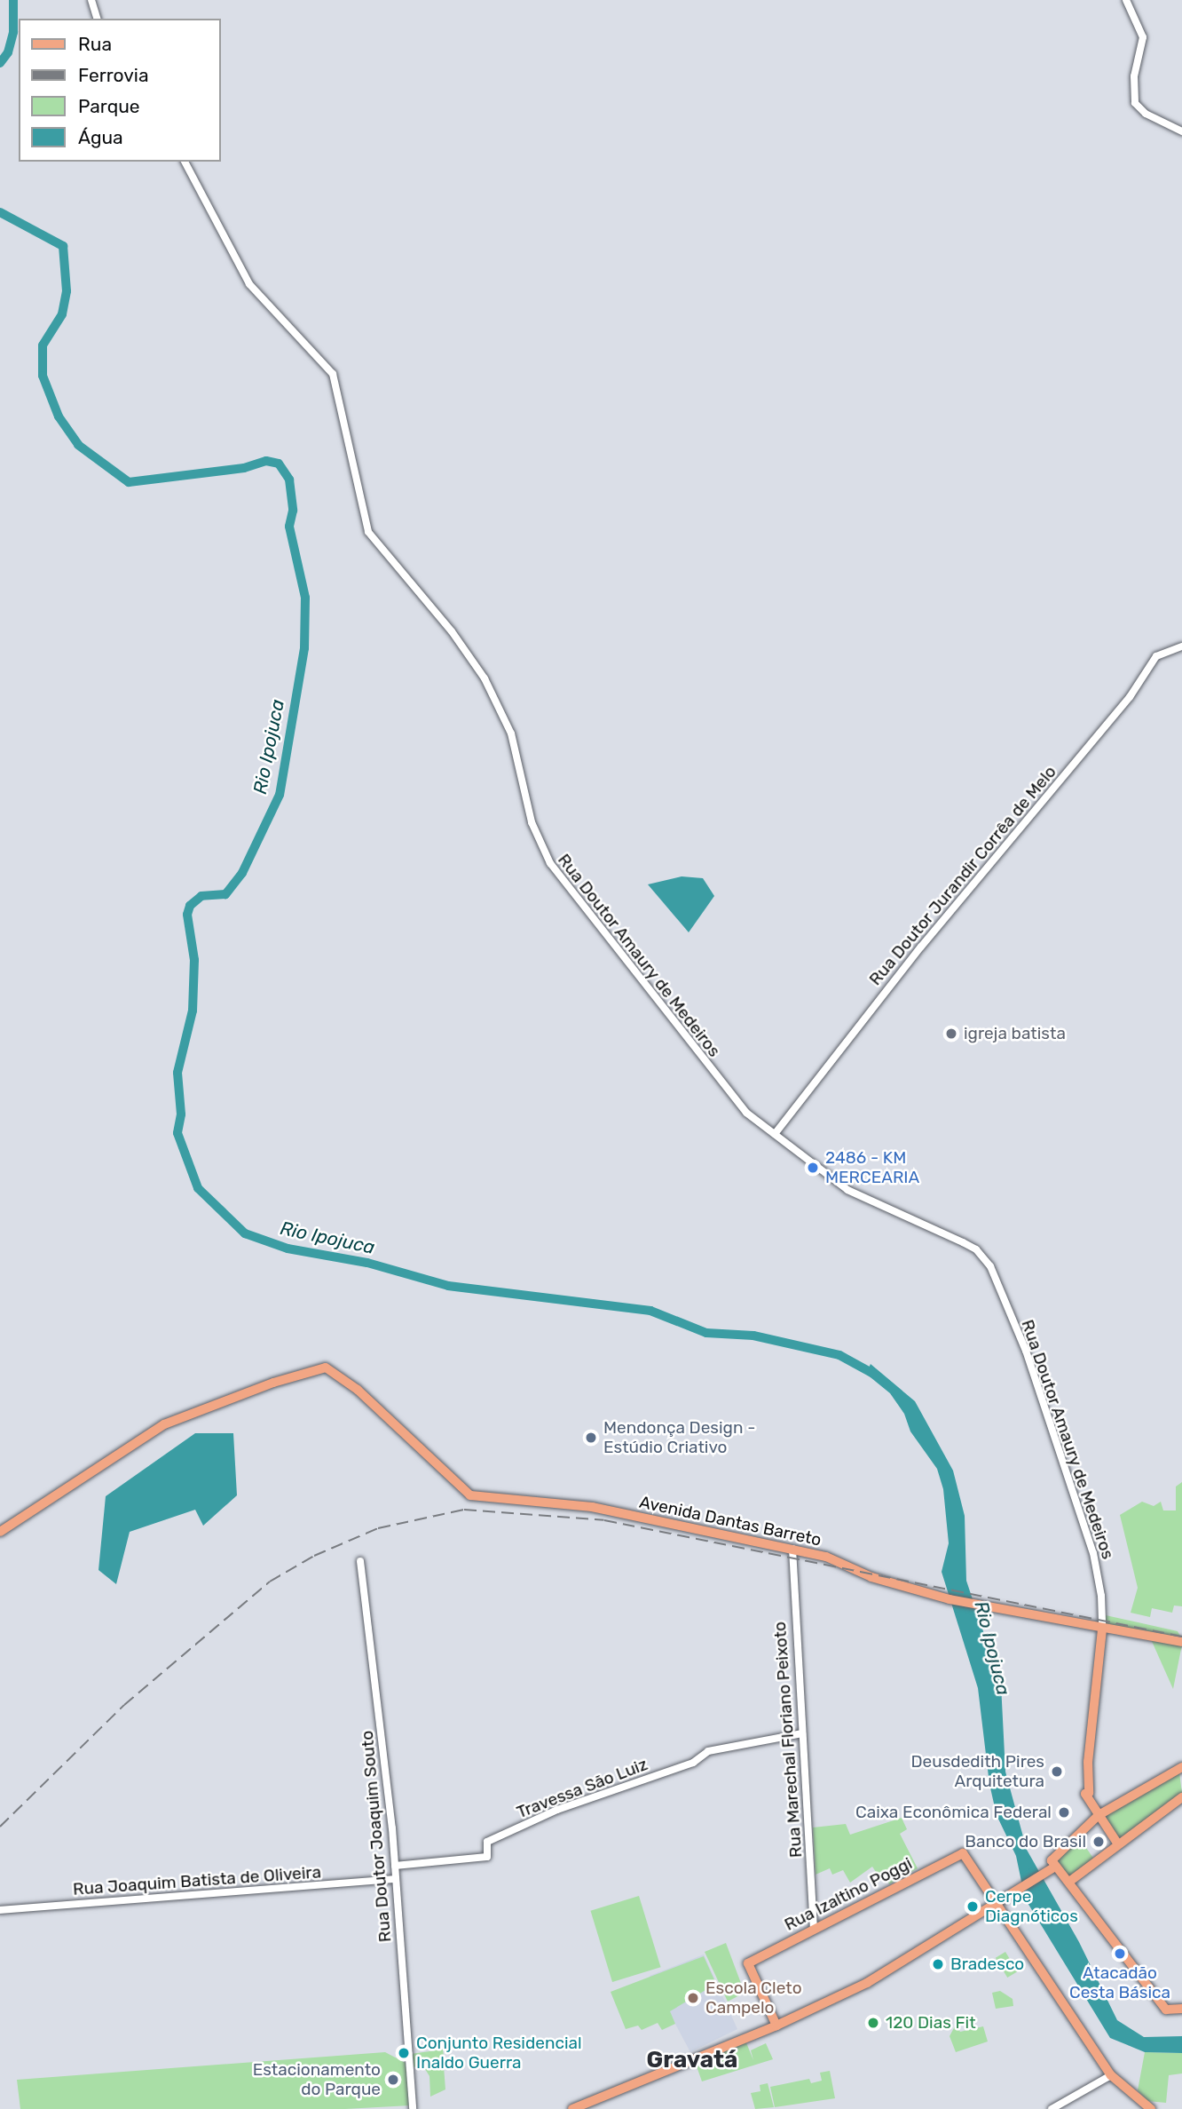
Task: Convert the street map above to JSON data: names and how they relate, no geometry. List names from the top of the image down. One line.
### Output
{"streets":{"main road":["Avenida Dantas Barreto","Rua Izaltino Poggi"],"street":["Rua Doutor Jurandir Corrêa de Melo","Rua Doutor Amaury de Medeiros","Rua Marechal Floriano Peixoto","Travessa São Luiz","Rua Doutor Joaquim Souto","Rua Joaquim Batista de Oliveira"]},"crossings":[["Rua Doutor Jurandir Corrêa de Melo","Rua Doutor Amaury de Medeiros"],["Rua Doutor Amaury de Medeiros","Avenida Dantas Barreto"],["Avenida Dantas Barreto","Rua Marechal Floriano Peixoto"],["Rua Marechal Floriano Peixoto","Travessa São Luiz"],["Rua Marechal Floriano Peixoto","Rua Izaltino Poggi"],["Travessa São Luiz","Rua Doutor Joaquim Souto"],["Rua Doutor Joaquim Souto","Rua Joaquim Batista de Oliveira"]],"districts":["Gravatá"],"water":["Rio Ipojuca"],"places":["igreja batista","2486 - KM MERCEARIA","Mendonça Design - Estúdio Criativo","Deusdedith Pires Arquitetura","Caixa Econômica Federal","Banco do Brasil","Cerpe Diagnóticos","Atacadão Cesta Básica","Bradesco","Escola Cleto Campelo","120 Dias Fit","Conjunto Residencial Inaldo Guerra","Estacionamento do Parque"],"legend":["Rua","Ferrovia","Parque","Água"]}
